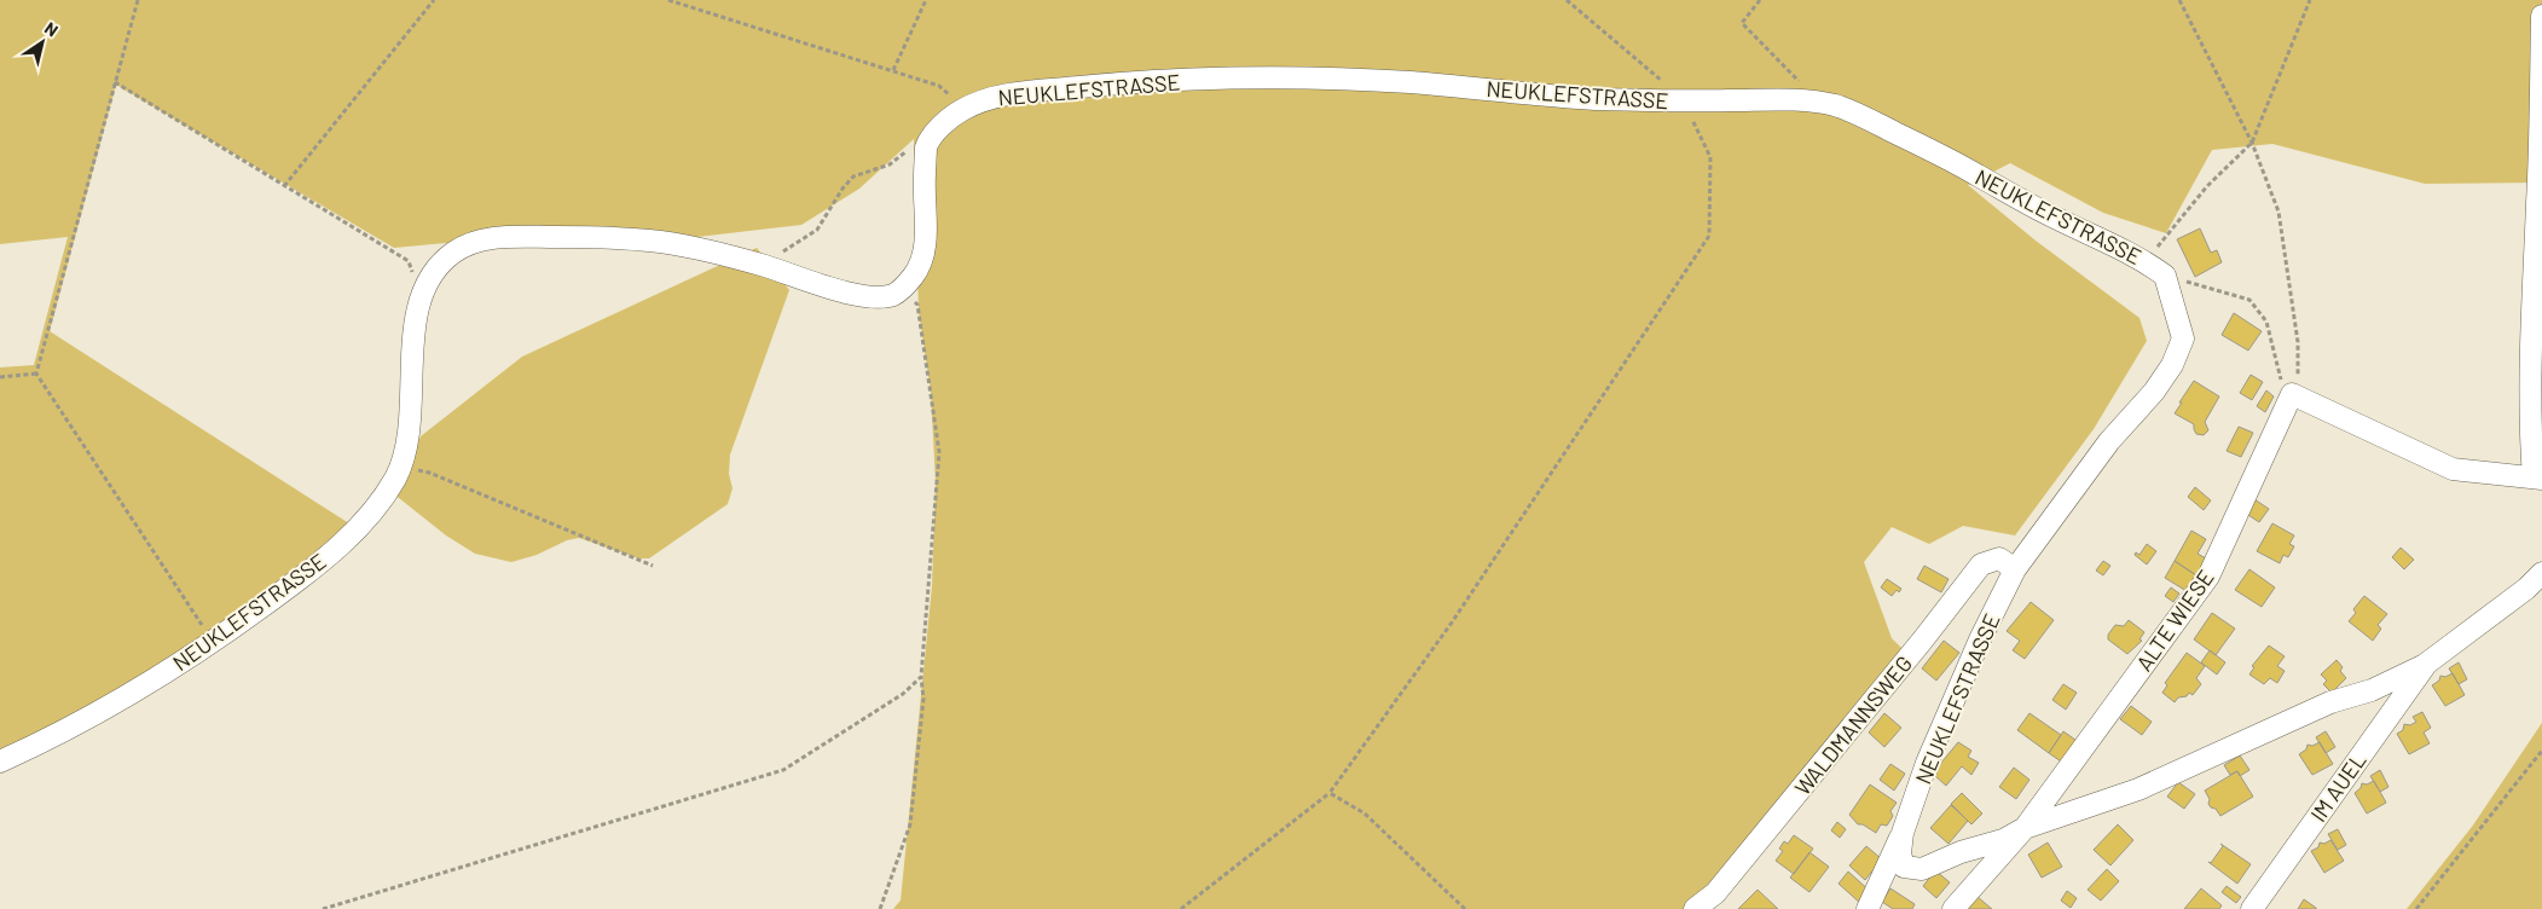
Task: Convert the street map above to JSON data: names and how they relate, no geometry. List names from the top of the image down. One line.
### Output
{"streets":{"street":["NEUKLEFSTRASSE","ALTE WIESE","WALDMANNSWEG","IM AUEL"]},"crossings":[["NEUKLEFSTRASSE","ALTE WIESE"],["NEUKLEFSTRASSE","WALDMANNSWEG"],["NEUKLEFSTRASSE","IM AUEL"]],"north":"top right"}
